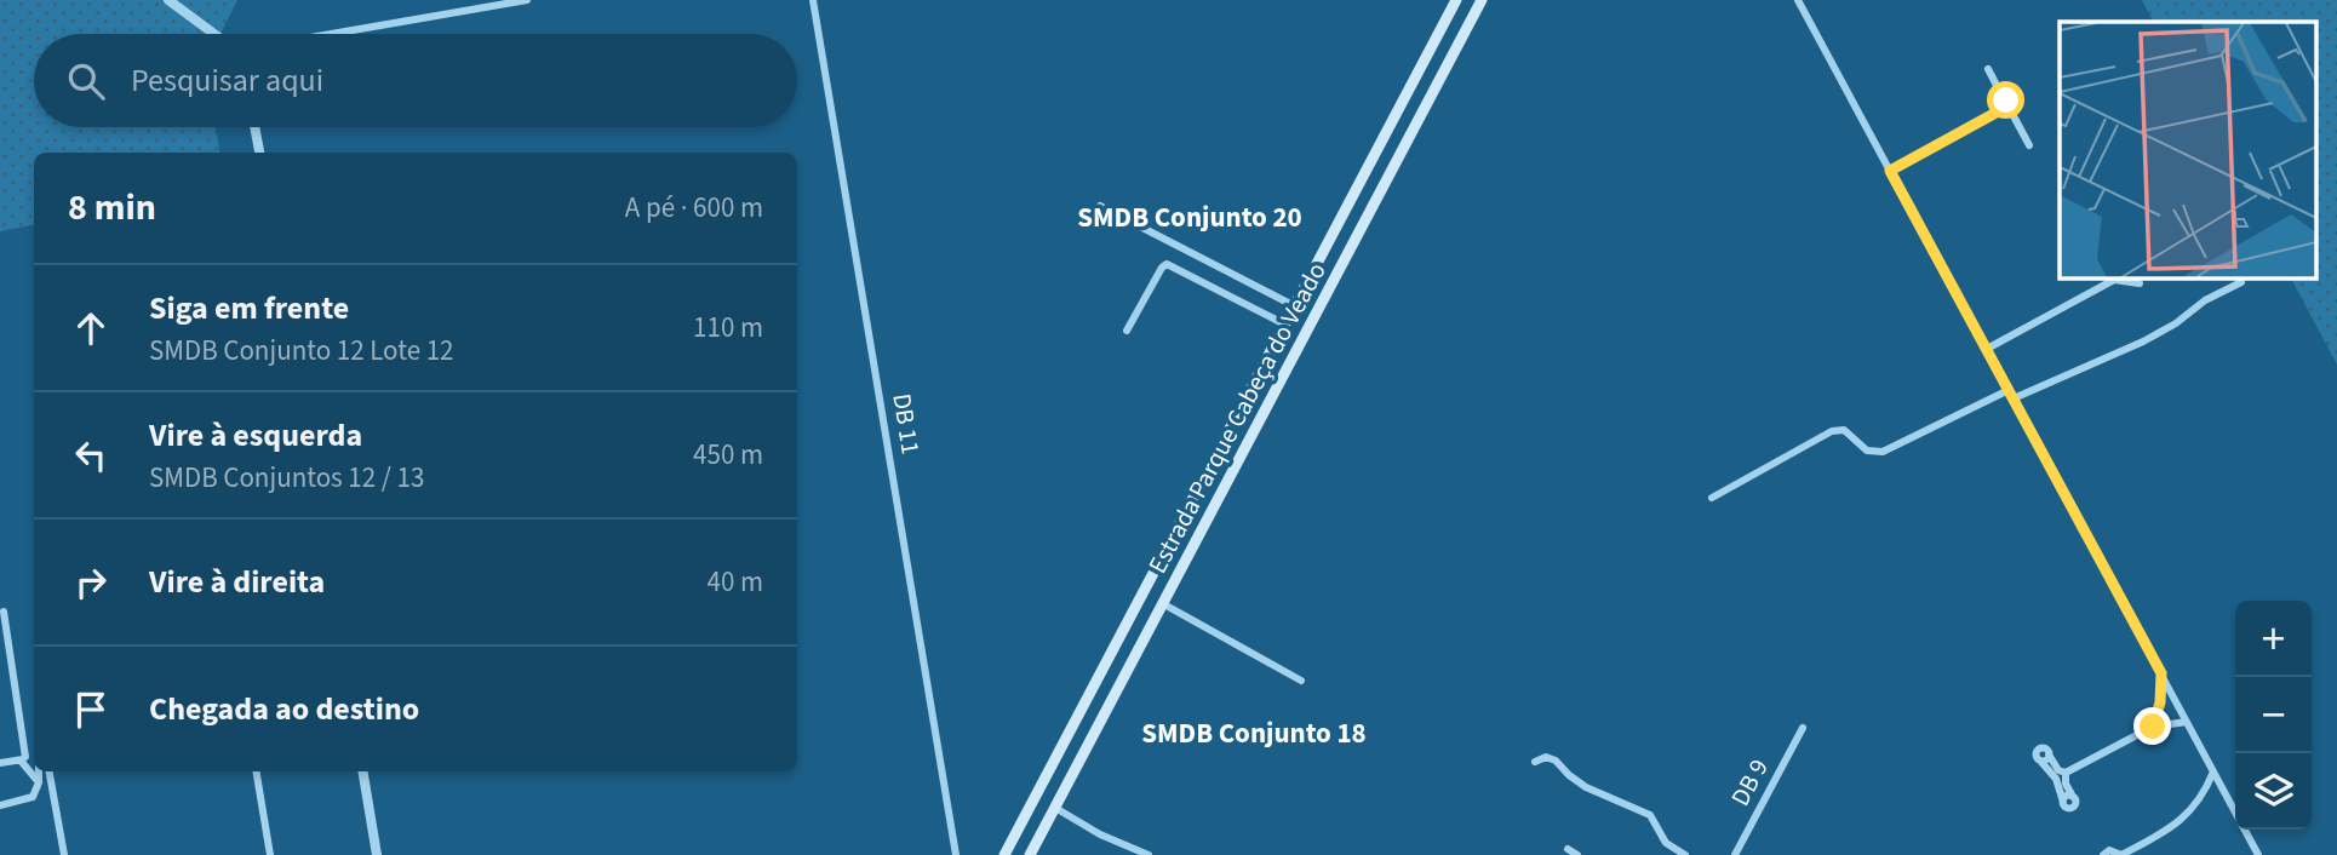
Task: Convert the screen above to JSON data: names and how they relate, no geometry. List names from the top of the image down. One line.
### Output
{"streets":{"main road":["Estrada Parque Cabeça do Veado"],"street":["DB 11","DB 9"]},"districts":["SMDB Conjunto 20","SMDB Conjunto 18"],"page":{"search":"Pesquisar aqui","heading":["8 min","A pé · 600 m"],"list":[["Siga em frente","SMDB Conjunto 12 Lote 12","110 m"],["Vire à esquerda","SMDB Conjuntos 12 / 13","450 m"],["Vire à direita","40 m"],"Chegada ao destino"],"map_buttons":["+","−"]}}
